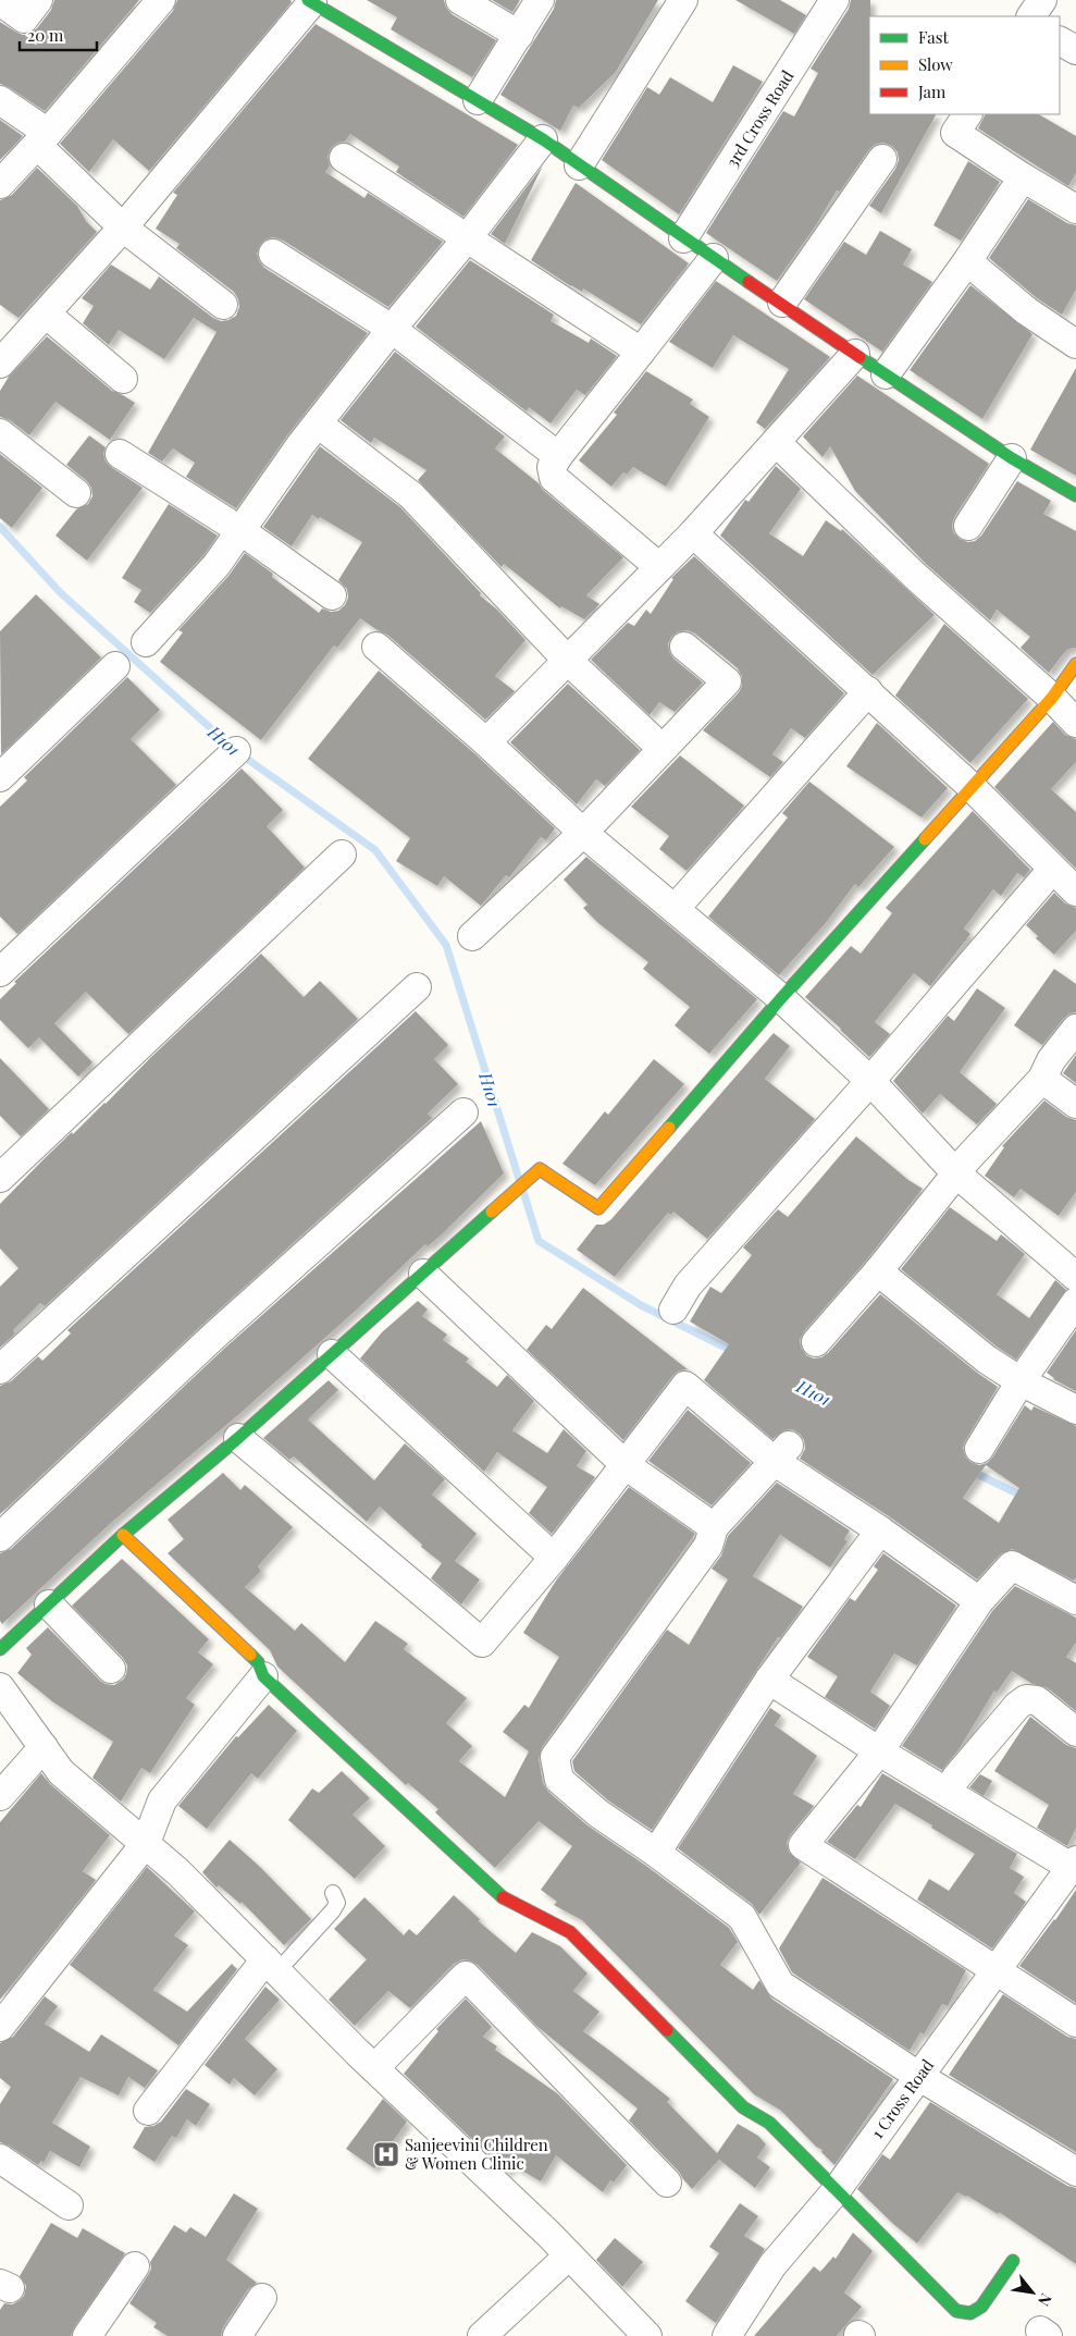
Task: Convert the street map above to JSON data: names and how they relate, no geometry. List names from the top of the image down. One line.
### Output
{"streets":{"street":["3rd Cross Road","1 Cross Road"]},"water":["H101"],"places":{"hospital":["Sanjeevini Children & Women Clinic"]},"legend":["Fast","Slow","Jam"],"scale_bar":"20 m","north":"bottom right"}
